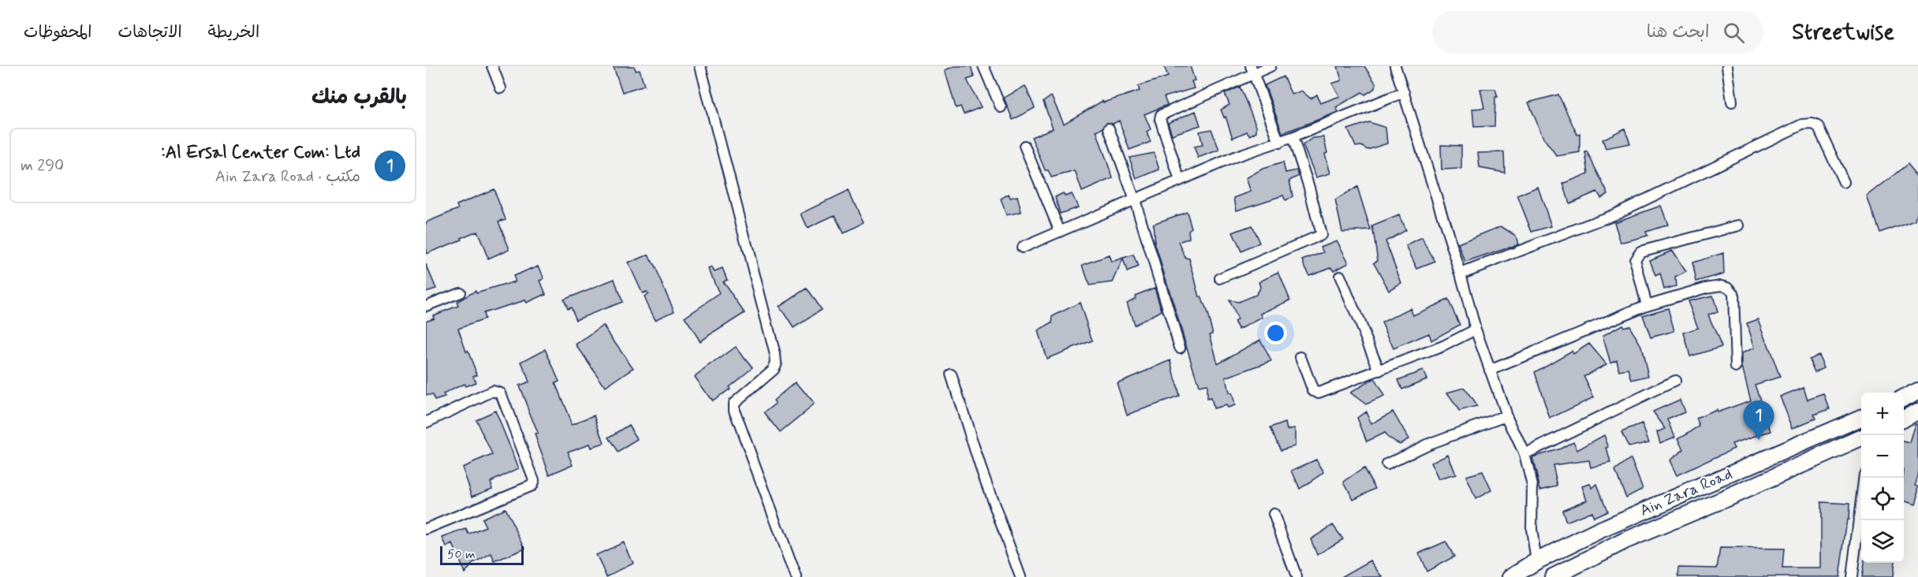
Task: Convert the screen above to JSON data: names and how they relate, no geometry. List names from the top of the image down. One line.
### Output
{"streets":{"main road":["Ain Zara Road"]},"scale_bar":"50 m","page":{"header":"Streetwise","search":"ابحث هنا","nav":["الخريطة","الاتجاهات","المحفوظات"],"heading":"بالقرب منك","list":[{"mark":"1","name":"Al Ersal Center Com: Ltd:","note":"مكتب · Ain Zara Road","value":"290 m"}],"map_buttons":["+","−"],"pins":"1","scale":"50 m"}}
